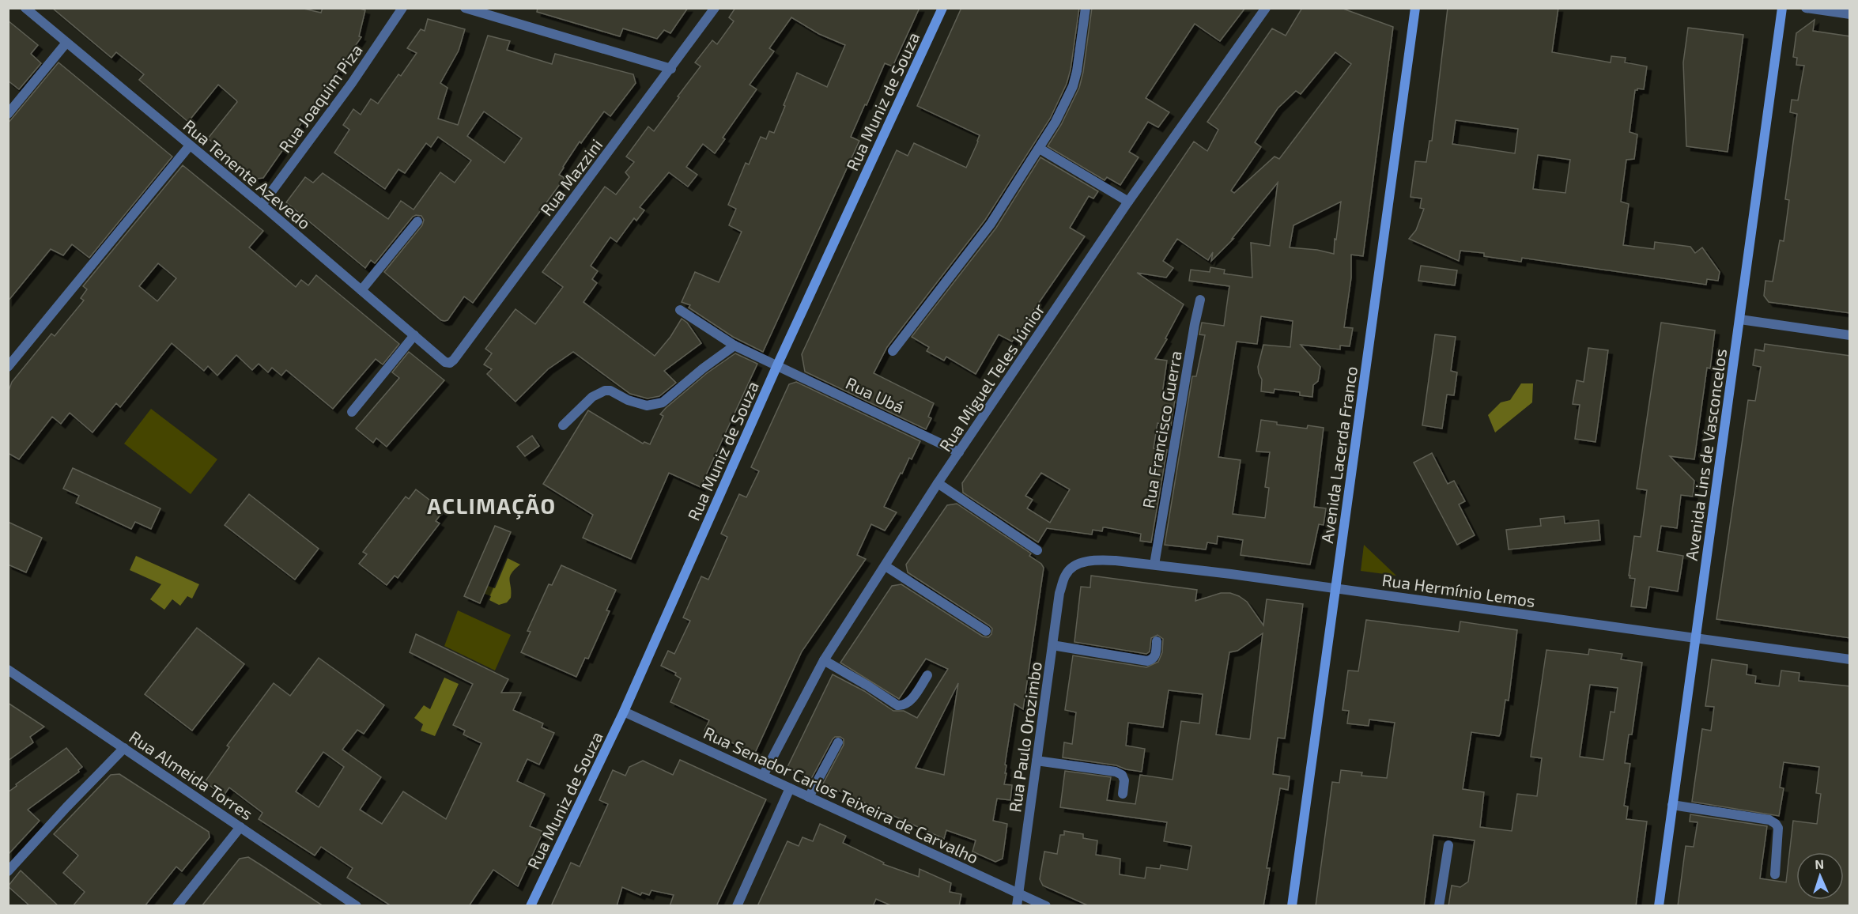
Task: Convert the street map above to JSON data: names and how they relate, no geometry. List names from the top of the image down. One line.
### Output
{"streets":{"street":["Rua Joaquim Piza","Rua Muniz de Souza","Rua Tenente Azevedo","Rua Mazzini","Rua Miguel Teles Júnior","Rua Ubá","Rua Francisco Guerra","Avenida Lacerda Franco","Avenida Lins de Vasconcelos","Rua Hermínio Lemos","Rua Paulo Orozimbo","Rua Almeida Torres","Rua Senador Carlos Teixeira de Carvalho"]},"crossings":[["Rua Joaquim Piza","Rua Tenente Azevedo"],["Rua Muniz de Souza","Rua Ubá"],["Rua Muniz de Souza","Rua Senador Carlos Teixeira de Carvalho"],["Rua Tenente Azevedo","Rua Mazzini"],["Rua Miguel Teles Júnior","Rua Ubá"],["Rua Miguel Teles Júnior","Rua Senador Carlos Teixeira de Carvalho"],["Rua Francisco Guerra","Rua Hermínio Lemos"],["Avenida Lacerda Franco","Rua Hermínio Lemos"],["Avenida Lins de Vasconcelos","Rua Hermínio Lemos"],["Rua Hermínio Lemos","Rua Paulo Orozimbo"],["Rua Paulo Orozimbo","Rua Senador Carlos Teixeira de Carvalho"]],"districts":["ACLIMAÇÃO"],"north":"top"}
